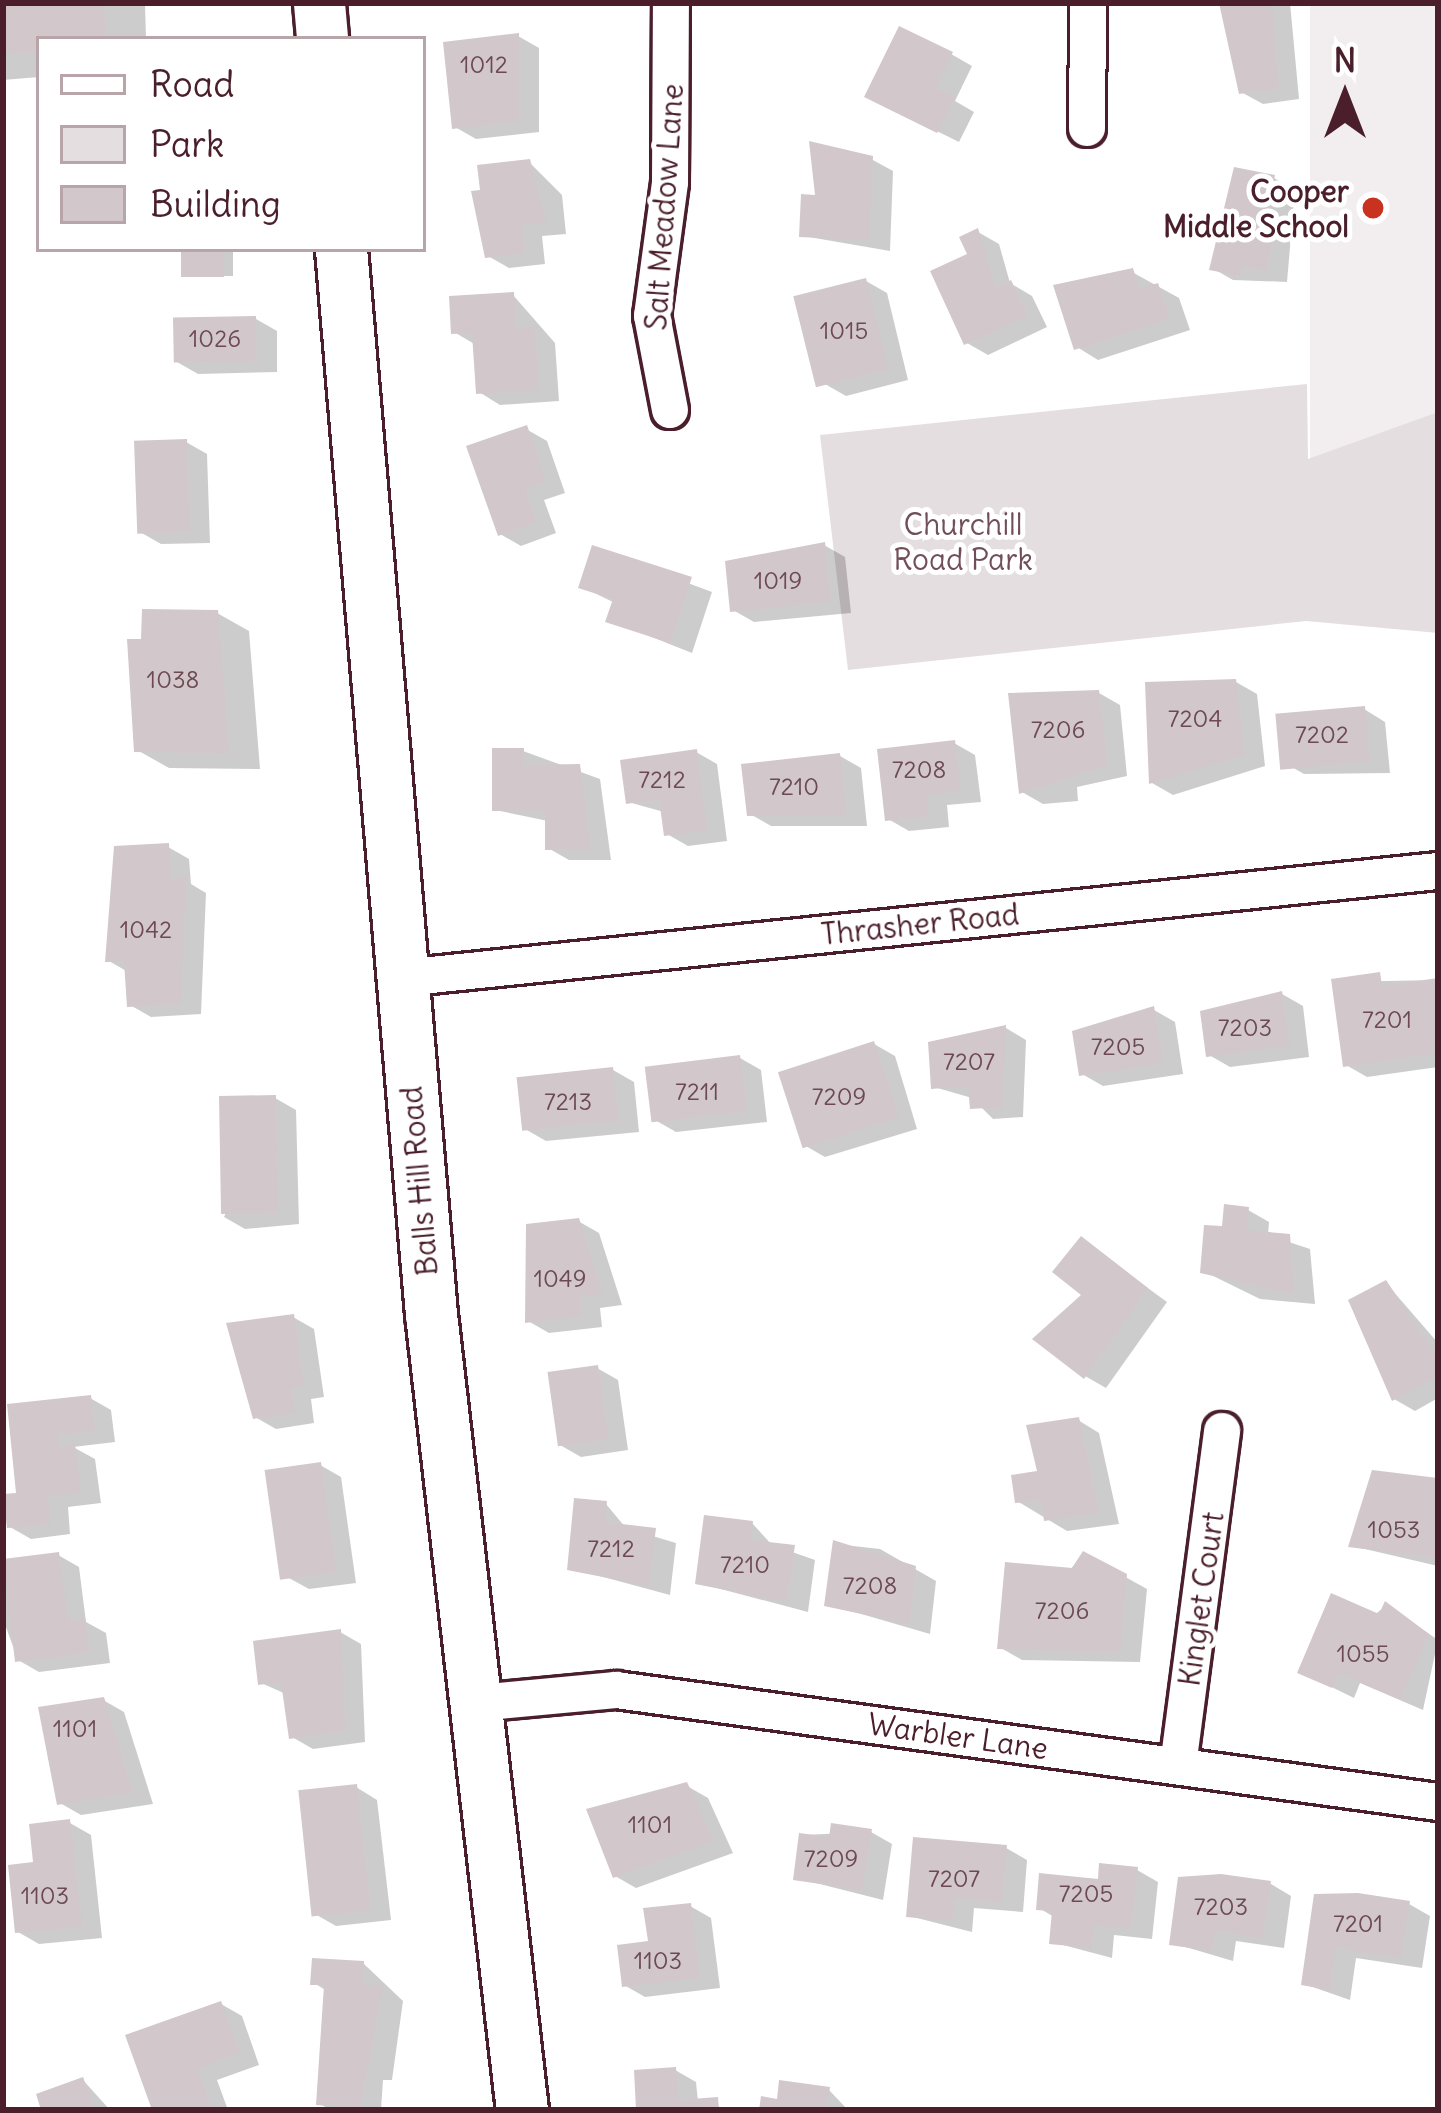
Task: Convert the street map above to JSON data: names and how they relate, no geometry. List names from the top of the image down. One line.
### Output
{"streets":{"street":["Salt Meadow Lane","Thrasher Road","Balls Hill Road","Kinglet Court","Warbler Lane"]},"crossings":[["Thrasher Road","Balls Hill Road"],["Balls Hill Road","Warbler Lane"],["Kinglet Court","Warbler Lane"]],"parks":["Churchill Road Park"],"places":["Cooper Middle School"],"house_numbers":["1012","1015","1026","1019","1038","7204","7206","7202","7208","7212","7210","1042","7201","7203","7205","7207","7211","7209","7213","1049","1053","7212","7210","7208","7206","1055","1101","1101","7209","7207","7205","1103","7203","7201","1103"],"legend":["Road","Park","Building"],"north":"top"}
